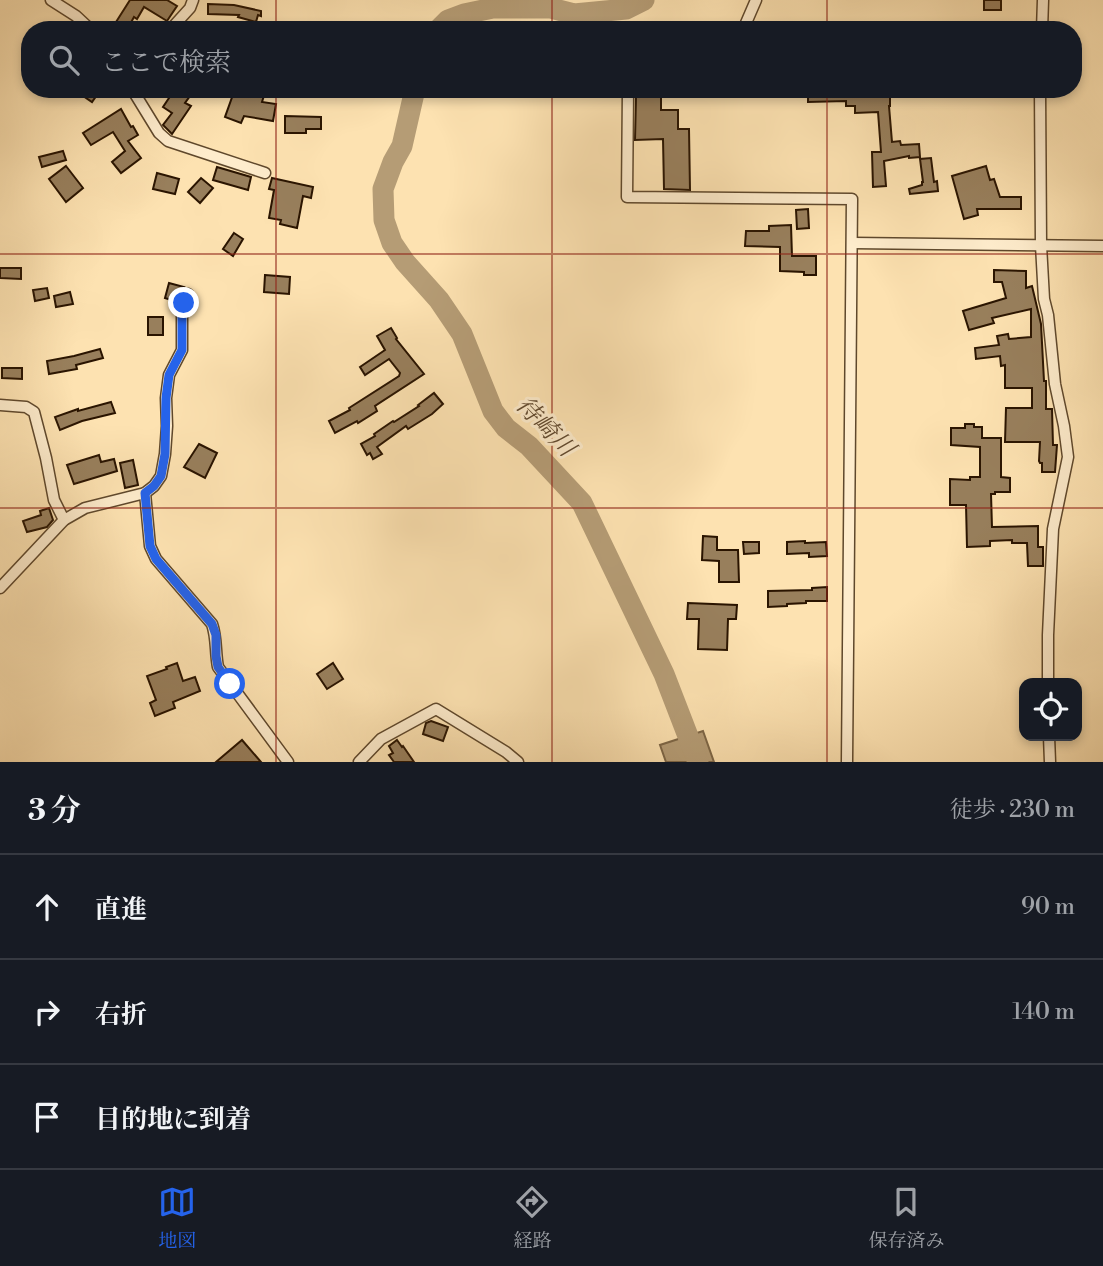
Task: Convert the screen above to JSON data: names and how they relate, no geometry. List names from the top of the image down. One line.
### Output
{"water":["待崎川"],"page":{"search":"ここで検索","heading":["3 分","徒歩 · 230 m"],"list":[["直進","90 m"],["右折","140 m"],"目的地に到着"],"nav":["地図","経路","保存済み"]}}
